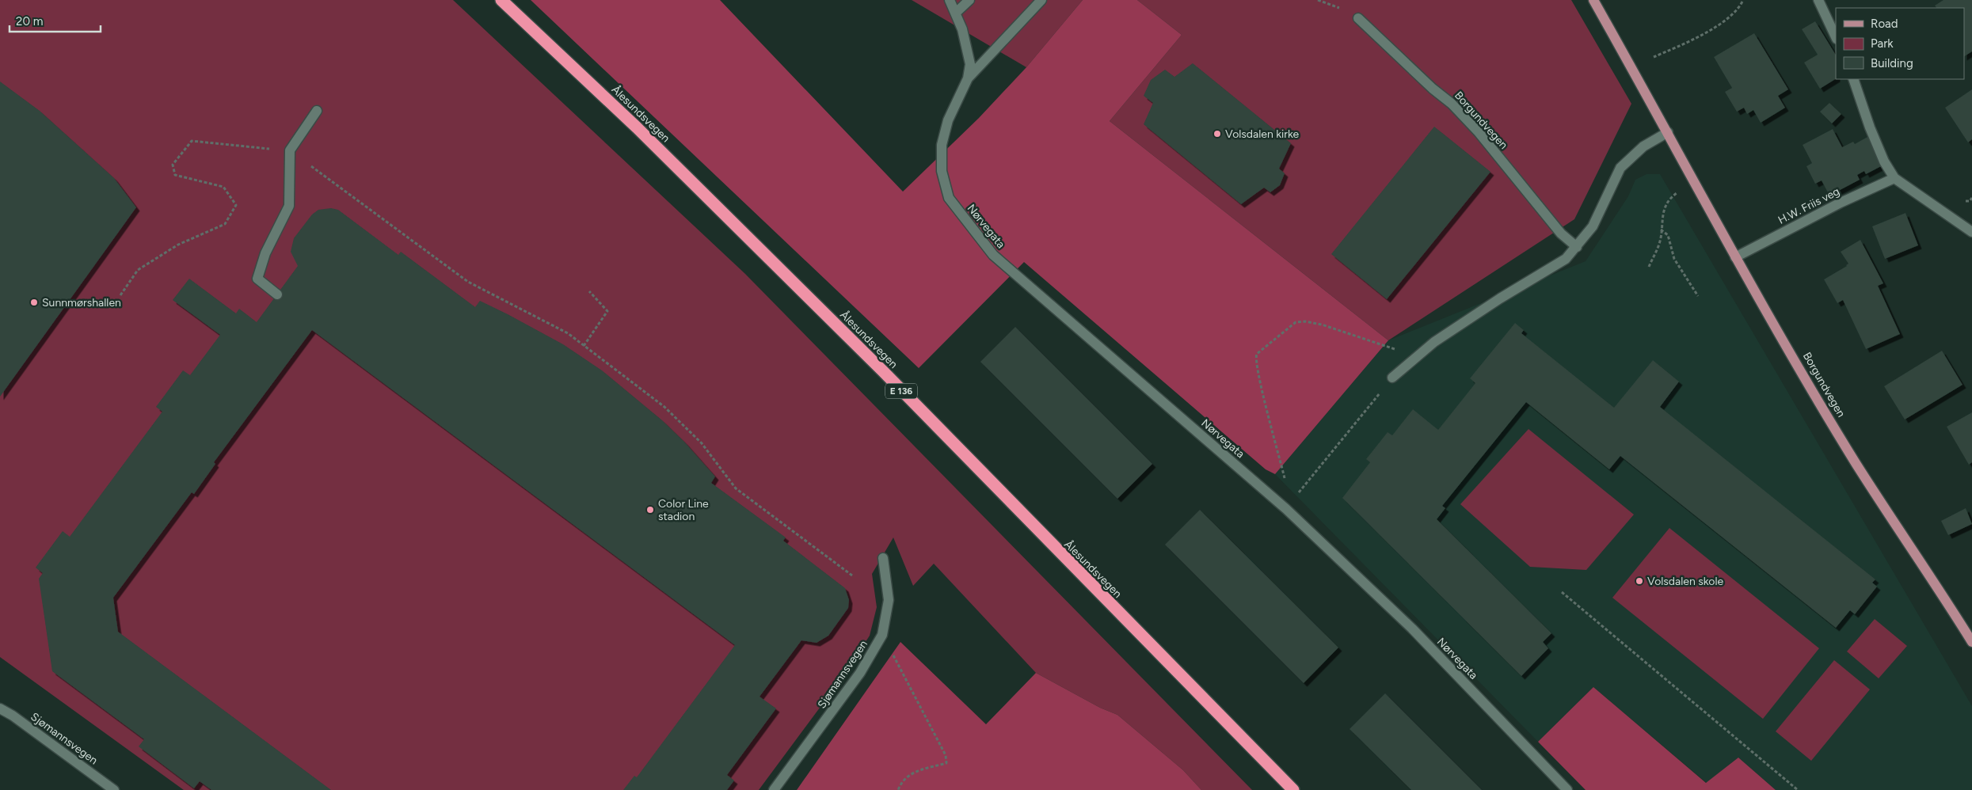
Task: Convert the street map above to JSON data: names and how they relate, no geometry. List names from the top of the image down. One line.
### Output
{"streets":{"highway":["Ålesundsvegen","E 136"],"main road":["Borgundvegen"],"street":["H.W. Friis veg","Nørvegata","Sjømannsvegen"]},"crossings":[["Borgundvegen","H.W. Friis veg"]],"places":["Volsdalen kirke","Sunnmørshallen","Color Line stadion","Volsdalen skole"],"legend":["Road","Park","Building"],"scale_bar":"20 m"}
